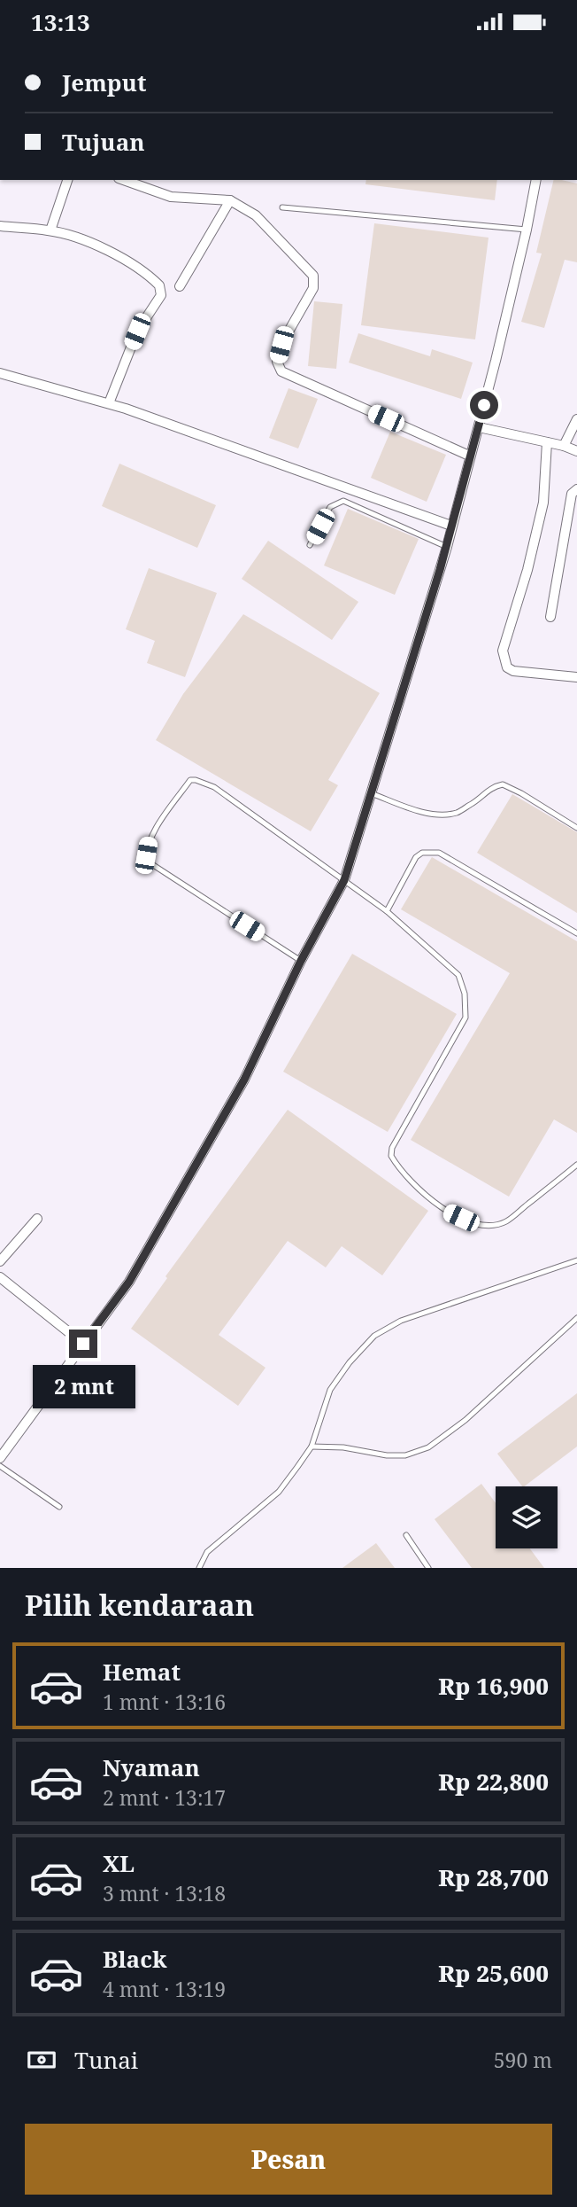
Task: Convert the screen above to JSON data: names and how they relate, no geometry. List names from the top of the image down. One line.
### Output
{"page":{"status":"13:13","banner":["Jemput","Tujuan"],"bubble":"2 mnt","heading":"Pilih kendaraan","list":[{"name":"Hemat","note":"1 mnt · 13:16","value":"Rp 16,900"},{"name":"Nyaman","note":"2 mnt · 13:17","value":"Rp 22,800"},{"name":"XL","note":"3 mnt · 13:18","value":"Rp 28,700"},{"name":"Black","note":"4 mnt · 13:19","value":"Rp 25,600"}],"pay":["Tunai","590 m"],"buttons":"Pesan"}}
